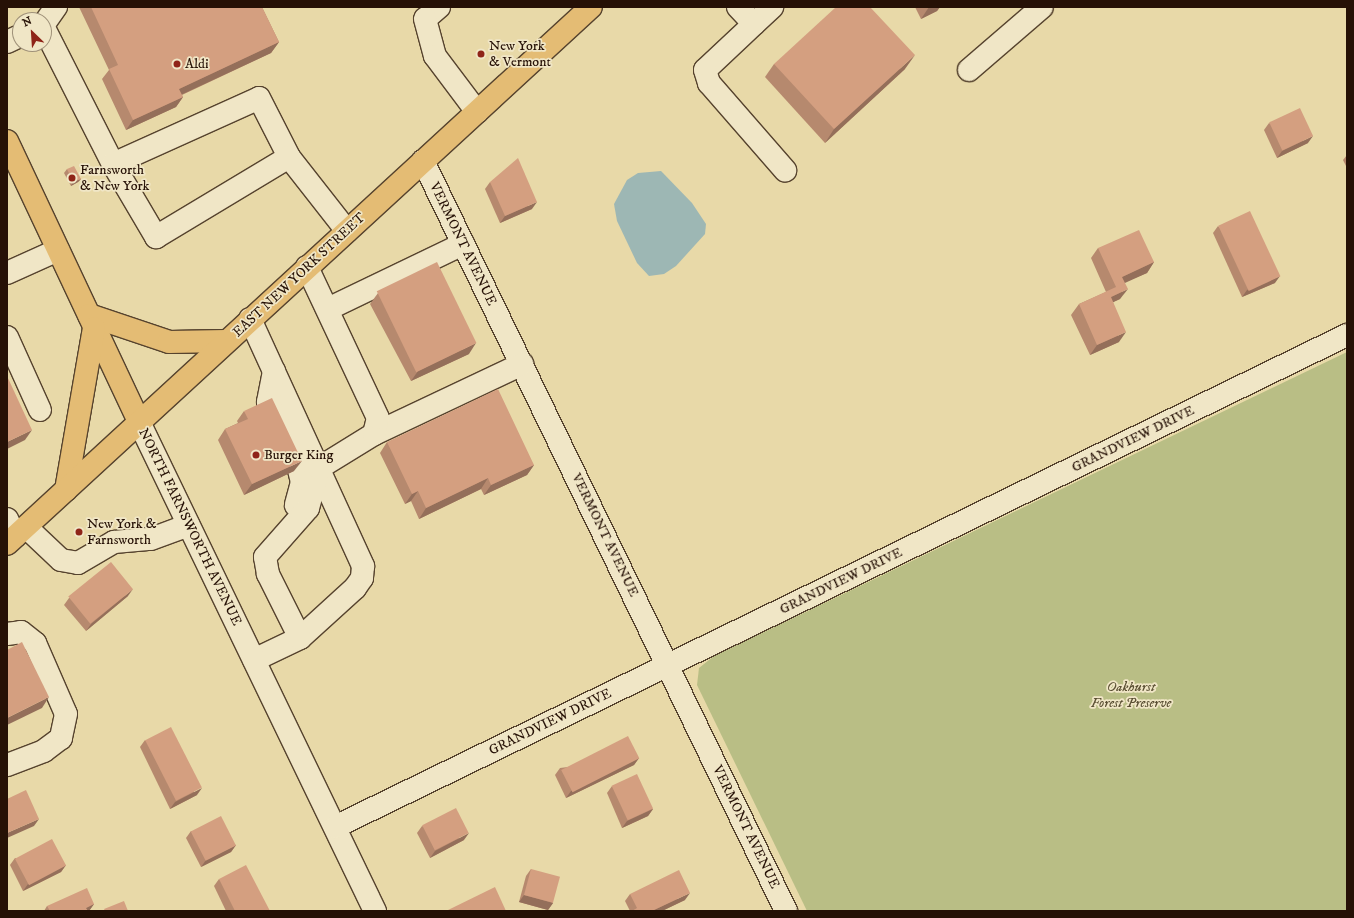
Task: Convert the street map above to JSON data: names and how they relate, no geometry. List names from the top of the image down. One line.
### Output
{"streets":{"main road":["EAST NEW YORK STREET","NORTH FARNSWORTH AVENUE"],"street":["VERMONT AVENUE","GRANDVIEW DRIVE"]},"crossings":[["VERMONT AVENUE","EAST NEW YORK STREET"],["VERMONT AVENUE","GRANDVIEW DRIVE"],["EAST NEW YORK STREET","NORTH FARNSWORTH AVENUE"],["GRANDVIEW DRIVE","NORTH FARNSWORTH AVENUE"]],"parks":["Oakhurst Forest Preserve"],"places":["New York & Vermont","Aldi","Farnsworth & New York","Burger King","New York & Farnsworth"],"north":"top left"}
